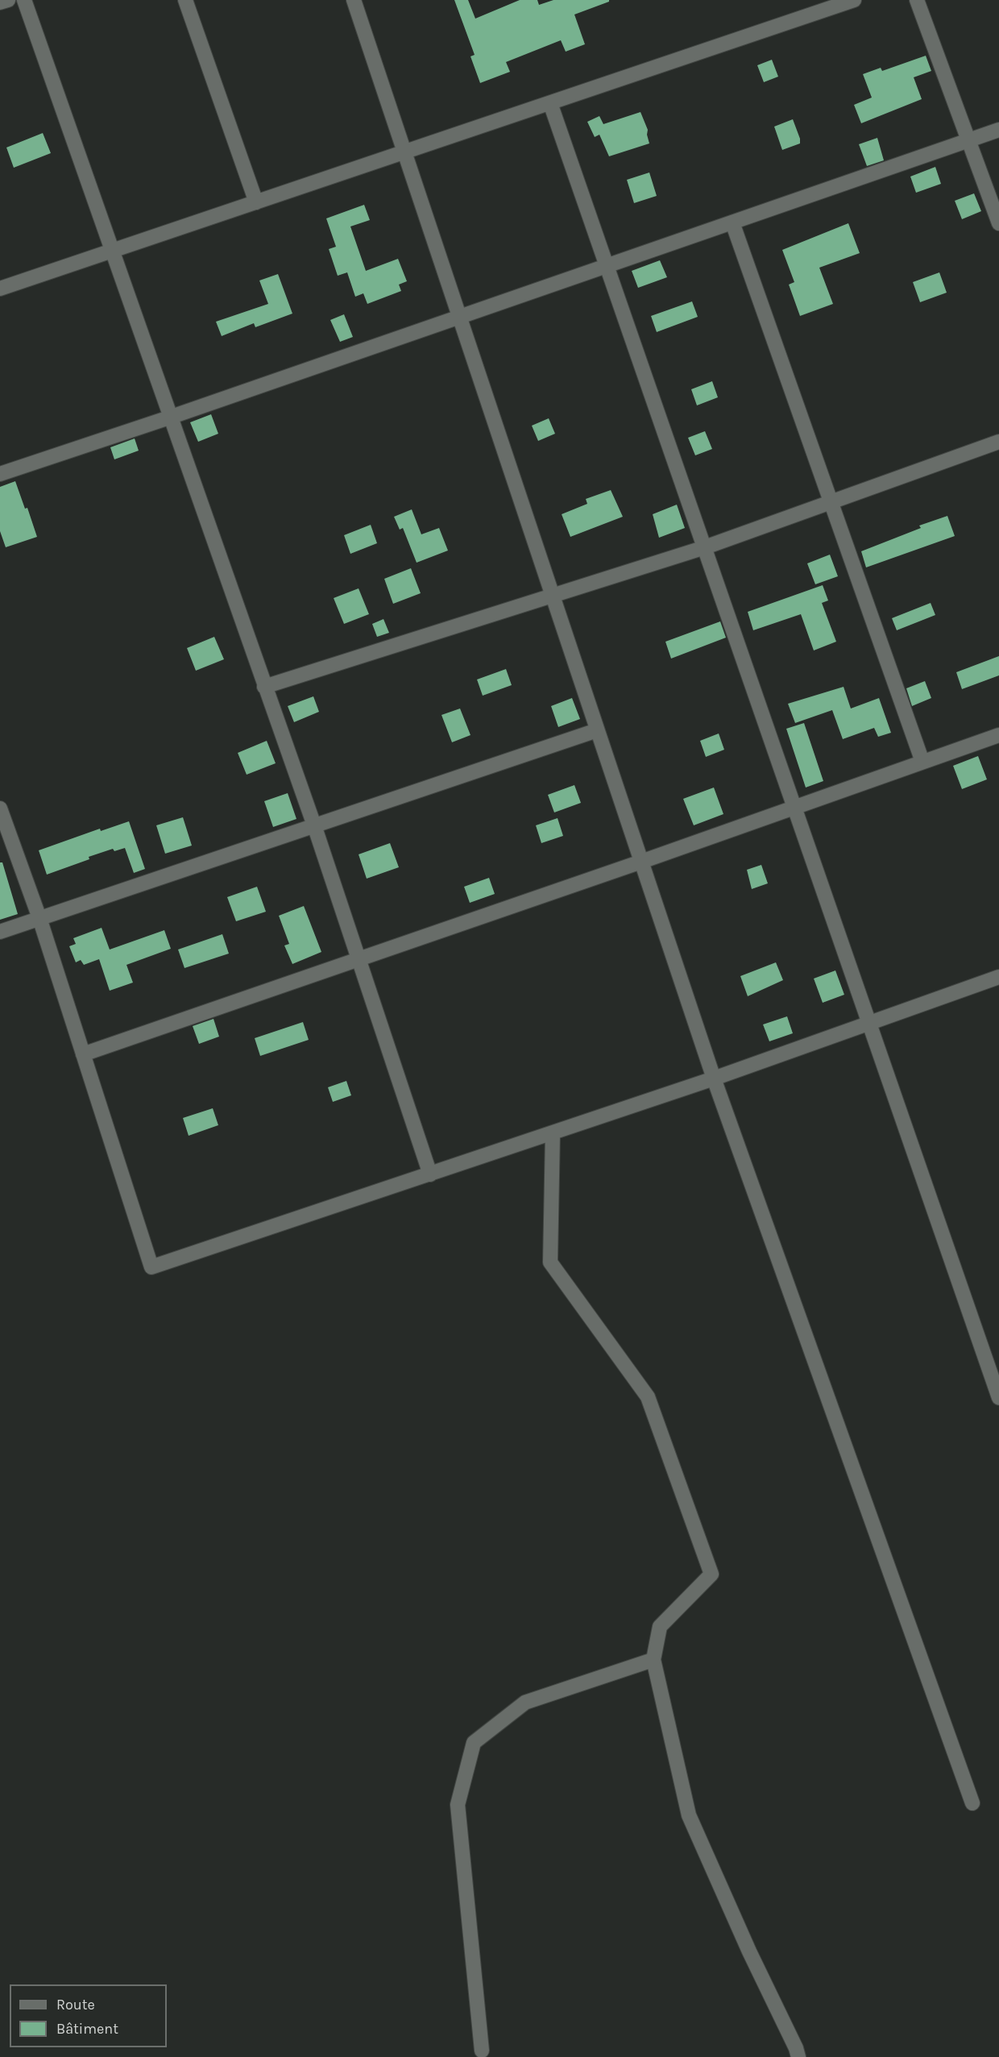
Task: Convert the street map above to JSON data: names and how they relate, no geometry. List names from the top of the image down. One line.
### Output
{"legend":["Route","Bâtiment"]}
